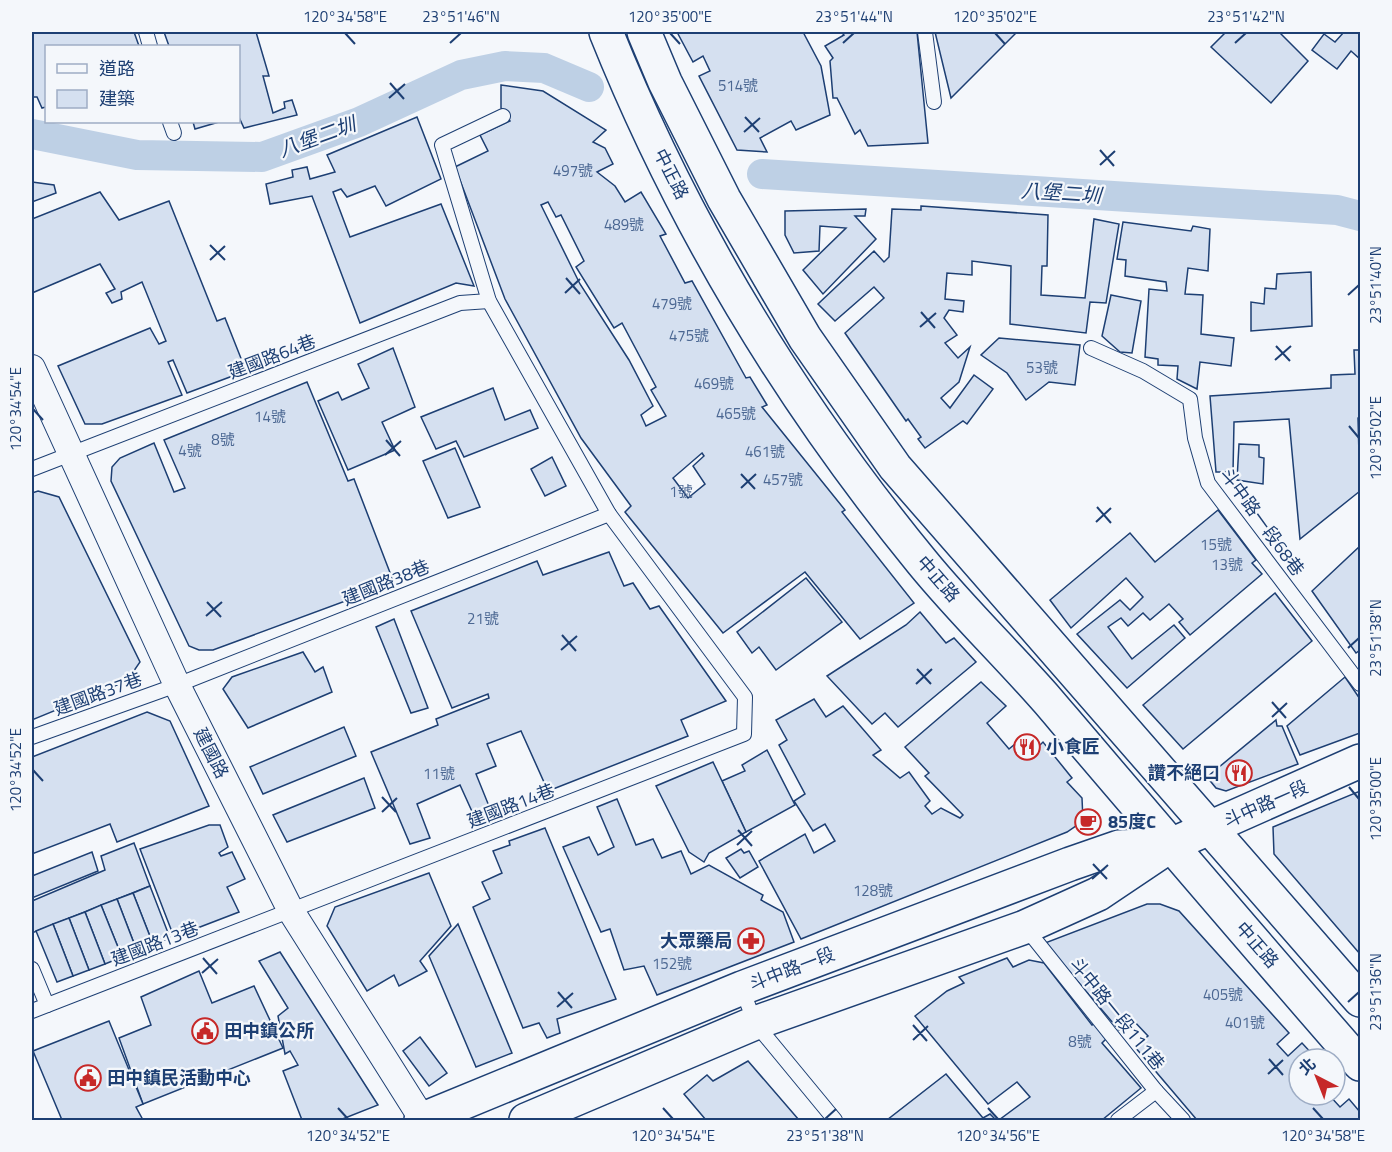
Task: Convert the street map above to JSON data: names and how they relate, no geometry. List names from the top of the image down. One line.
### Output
{"streets":{"street":["中正路","建國路","斗中路一段"],"lane":["建國路64巷","斗中路一段68巷","建國路38巷","建國路37巷","建國路14巷","建國路13巷","斗中路一段111巷"]},"crossings":[["中正路","斗中路一段"],["建國路64巷","建國路"],["建國路38巷","建國路37巷"],["建國路38巷","建國路"],["建國路38巷","建國路14巷"],["建國路37巷","建國路"],["建國路","斗中路一段"],["建國路","建國路14巷"],["建國路","建國路13巷"],["斗中路一段","斗中路一段111巷"],["建國路14巷","建國路13巷"]],"water":["八堡二圳"],"places":{"restaurant":["小食匠","讚不絕口"],"cafe":["85度C"],"pharmacy":["大眾藥局"],"public building":["田中鎮公所","田中鎮民活動中心"]},"house_numbers":["514號","497號","489號","479號","475號","53號","469號","465號","14號","8號","4號","461號","457號","1號","15號","13號","21號","11號","128號","152號","405號","401號","8號"],"legend":["道路","建築"],"north":"top left","coordinates":["120°34'58\"E","23°51'46\"N","120°35'00\"E","23°51'44\"N","120°35'02\"E","23°51'42\"N","23°51'40\"N","120°34'54\"E","23°51'38\"N","120°34'52\"E","23°51'36\"N","120°34'56\"E"]}
